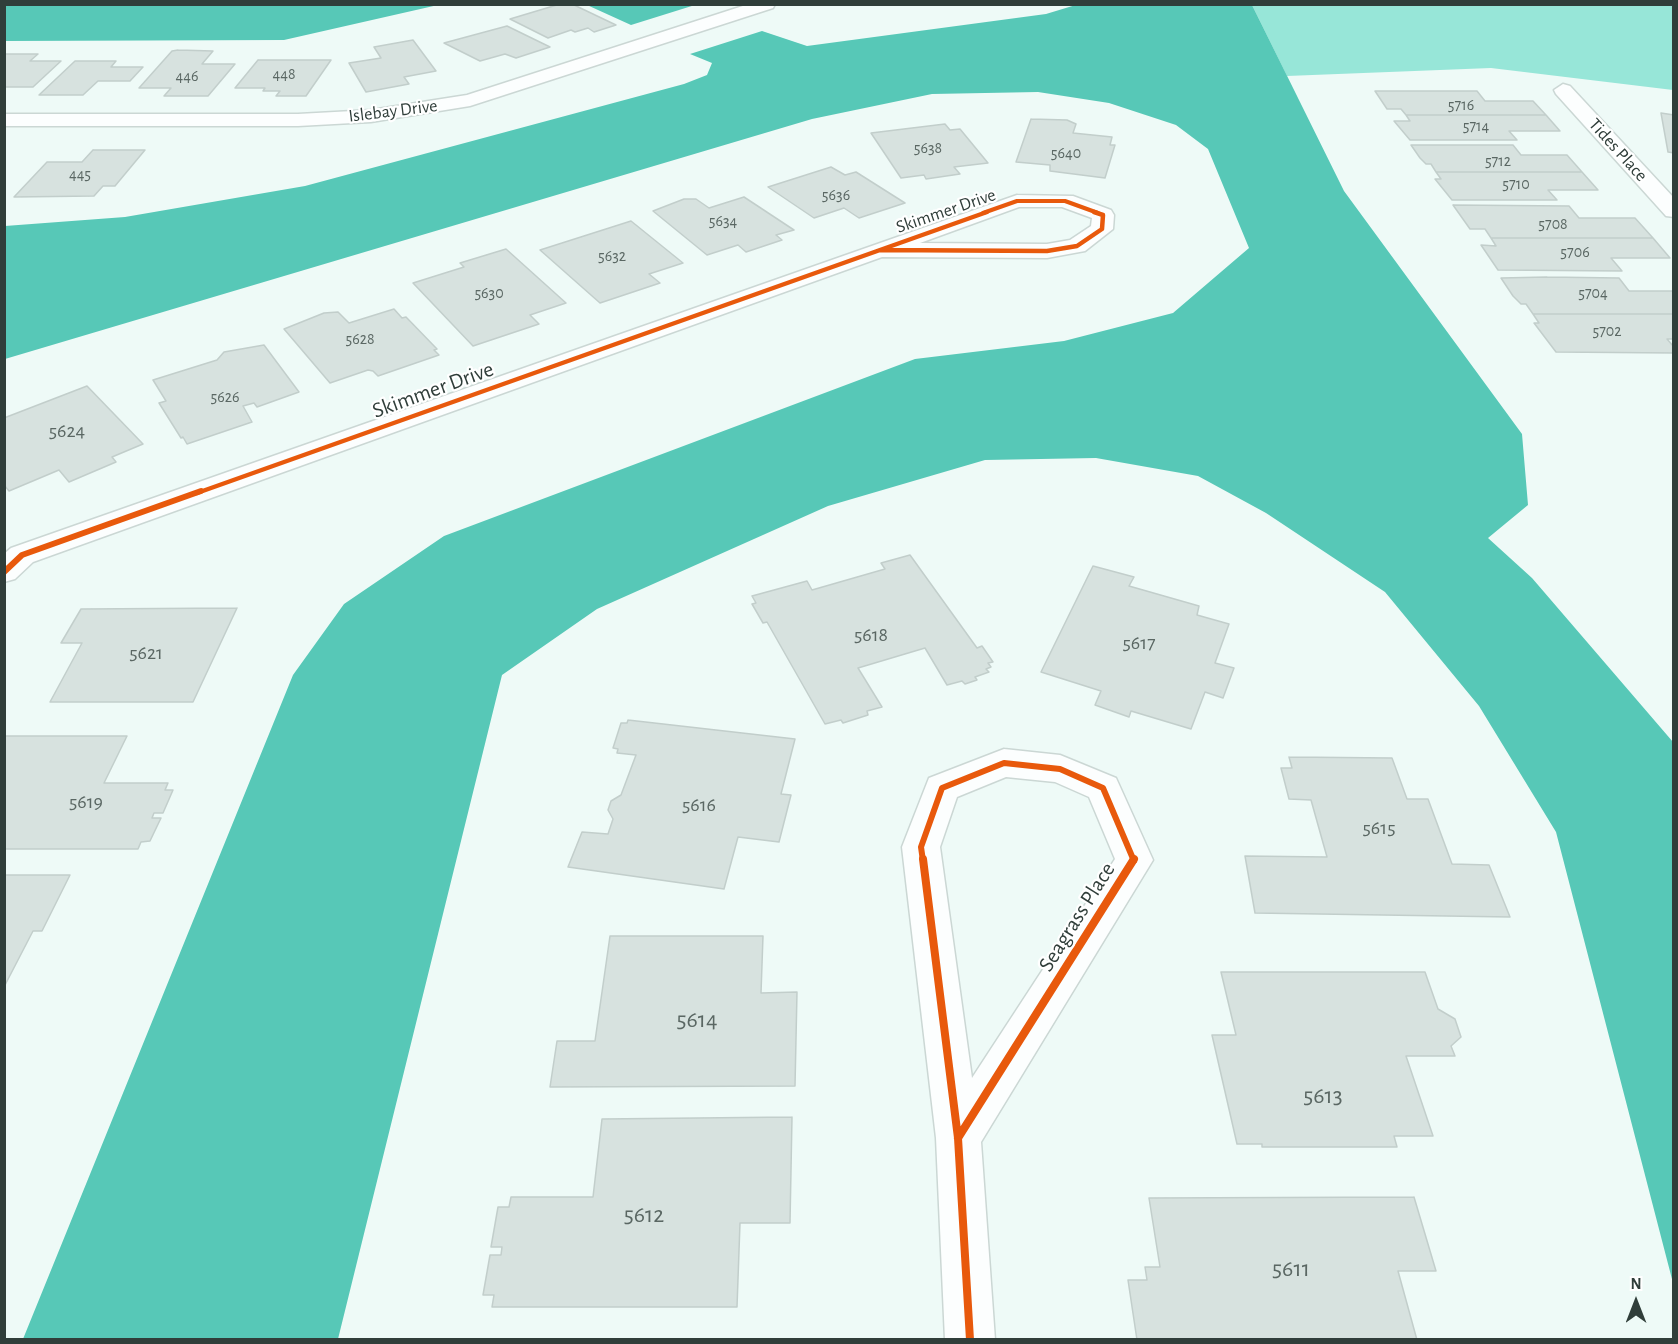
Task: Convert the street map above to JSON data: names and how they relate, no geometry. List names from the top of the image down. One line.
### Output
{"streets":{"street":["Islebay Drive","Tides Place","Skimmer Drive","Seagrass Place"]},"house_numbers":["448","446","5716","5714","5638","5640","5712","445","5710","5636","5634","5708","5706","5632","5630","5704","5702","5628","5626","5624","5618","5617","5621","5619","5616","5615","5614","5613","5612","5611"],"north":"top"}
